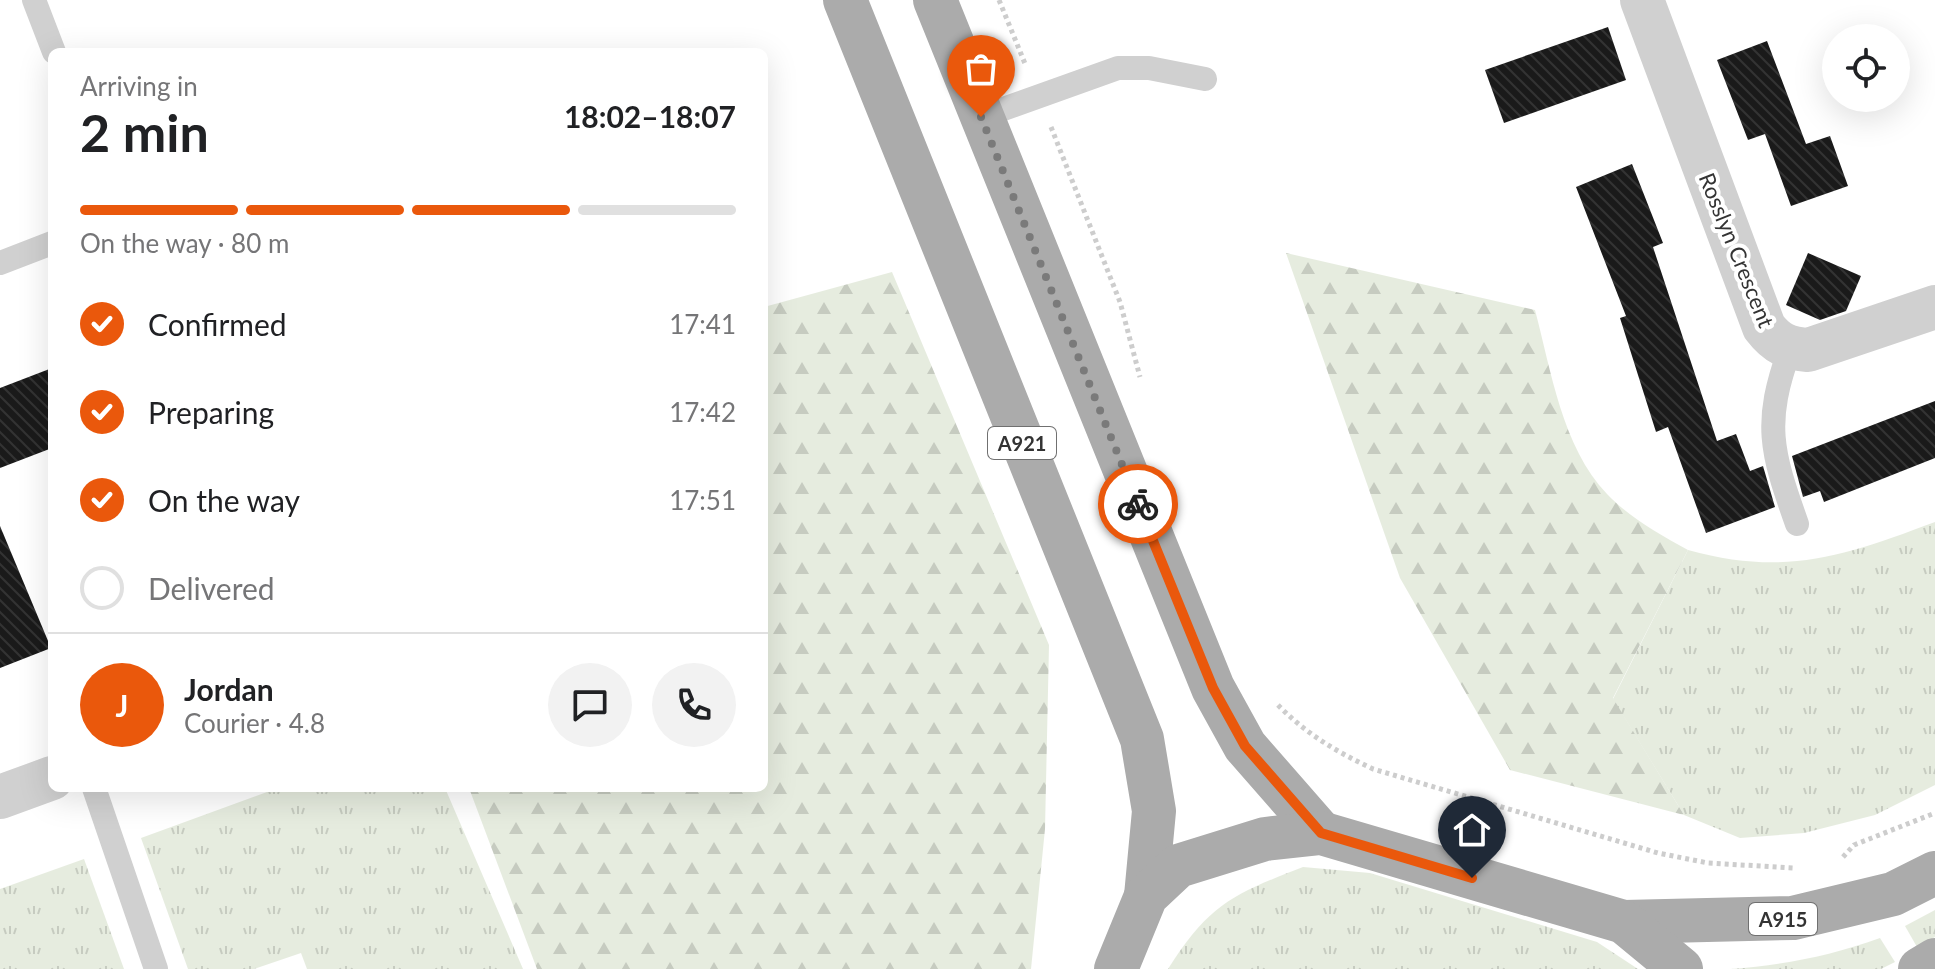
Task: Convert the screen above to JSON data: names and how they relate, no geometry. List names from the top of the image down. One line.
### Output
{"streets":{"main road":["A921","A915"],"street":["Rosslyn Crescent"]},"crossings":[["A921","A915"]],"page":{"heading":["2 min","Arriving in","18:02–18:07"],"panel":["Jordan","Courier · 4.8"],"bar":"On the way · 80 m","list":[["Confirmed","17:41"],["Preparing","17:42"],["On the way","17:51"],"Delivered"],"round":"J"}}
